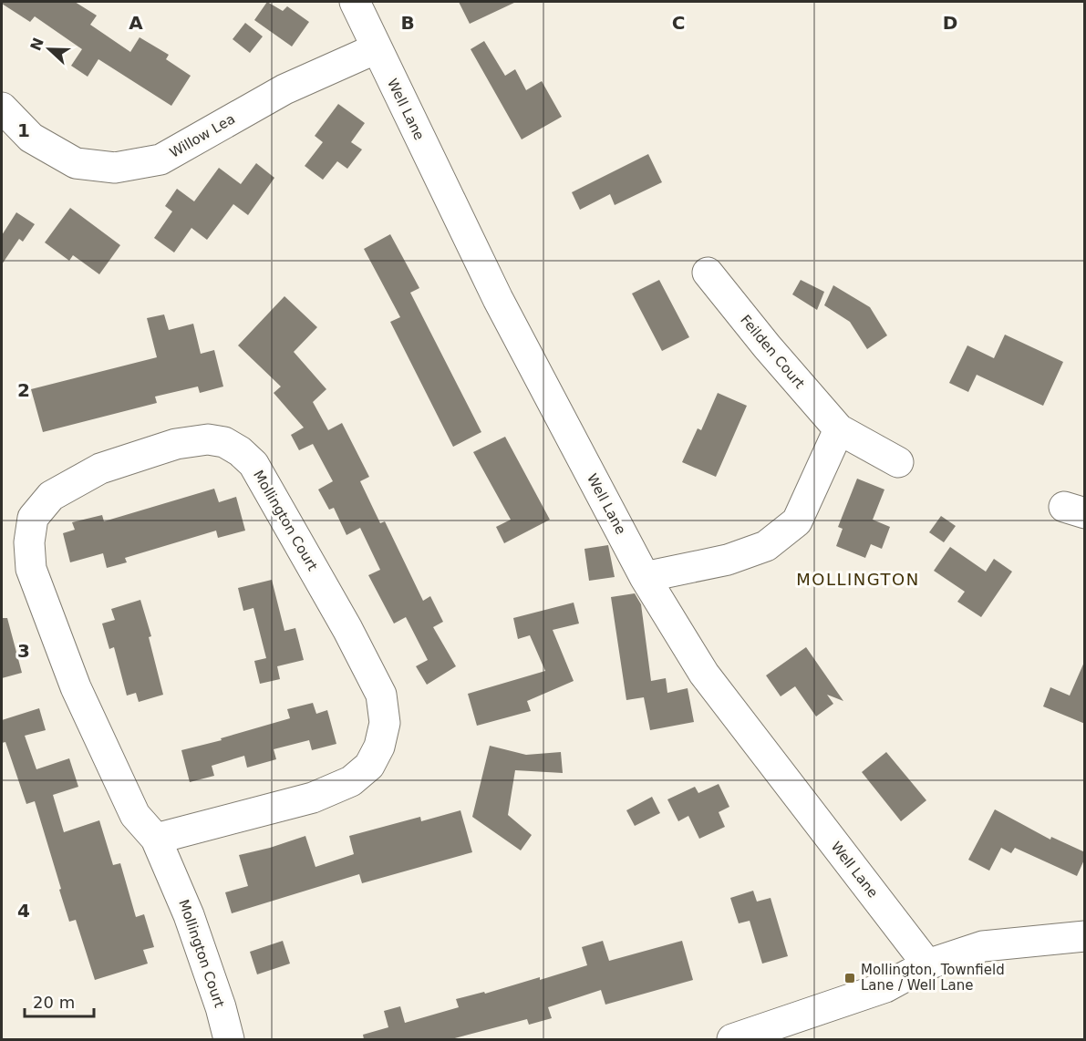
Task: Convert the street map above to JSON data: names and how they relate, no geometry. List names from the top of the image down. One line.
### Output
{"streets":{"street":["Well Lane","Willow Lea","Feilden Court","Mollington Court"]},"crossings":[["Well Lane","Willow Lea"]],"districts":["MOLLINGTON"],"places":{"transit":["Mollington, Townfield Lane / Well Lane"]},"scale_bar":"20 m","north":"left","grid":{"columns":["A","B","C","D"],"rows":["1","2","3","4"]}}
